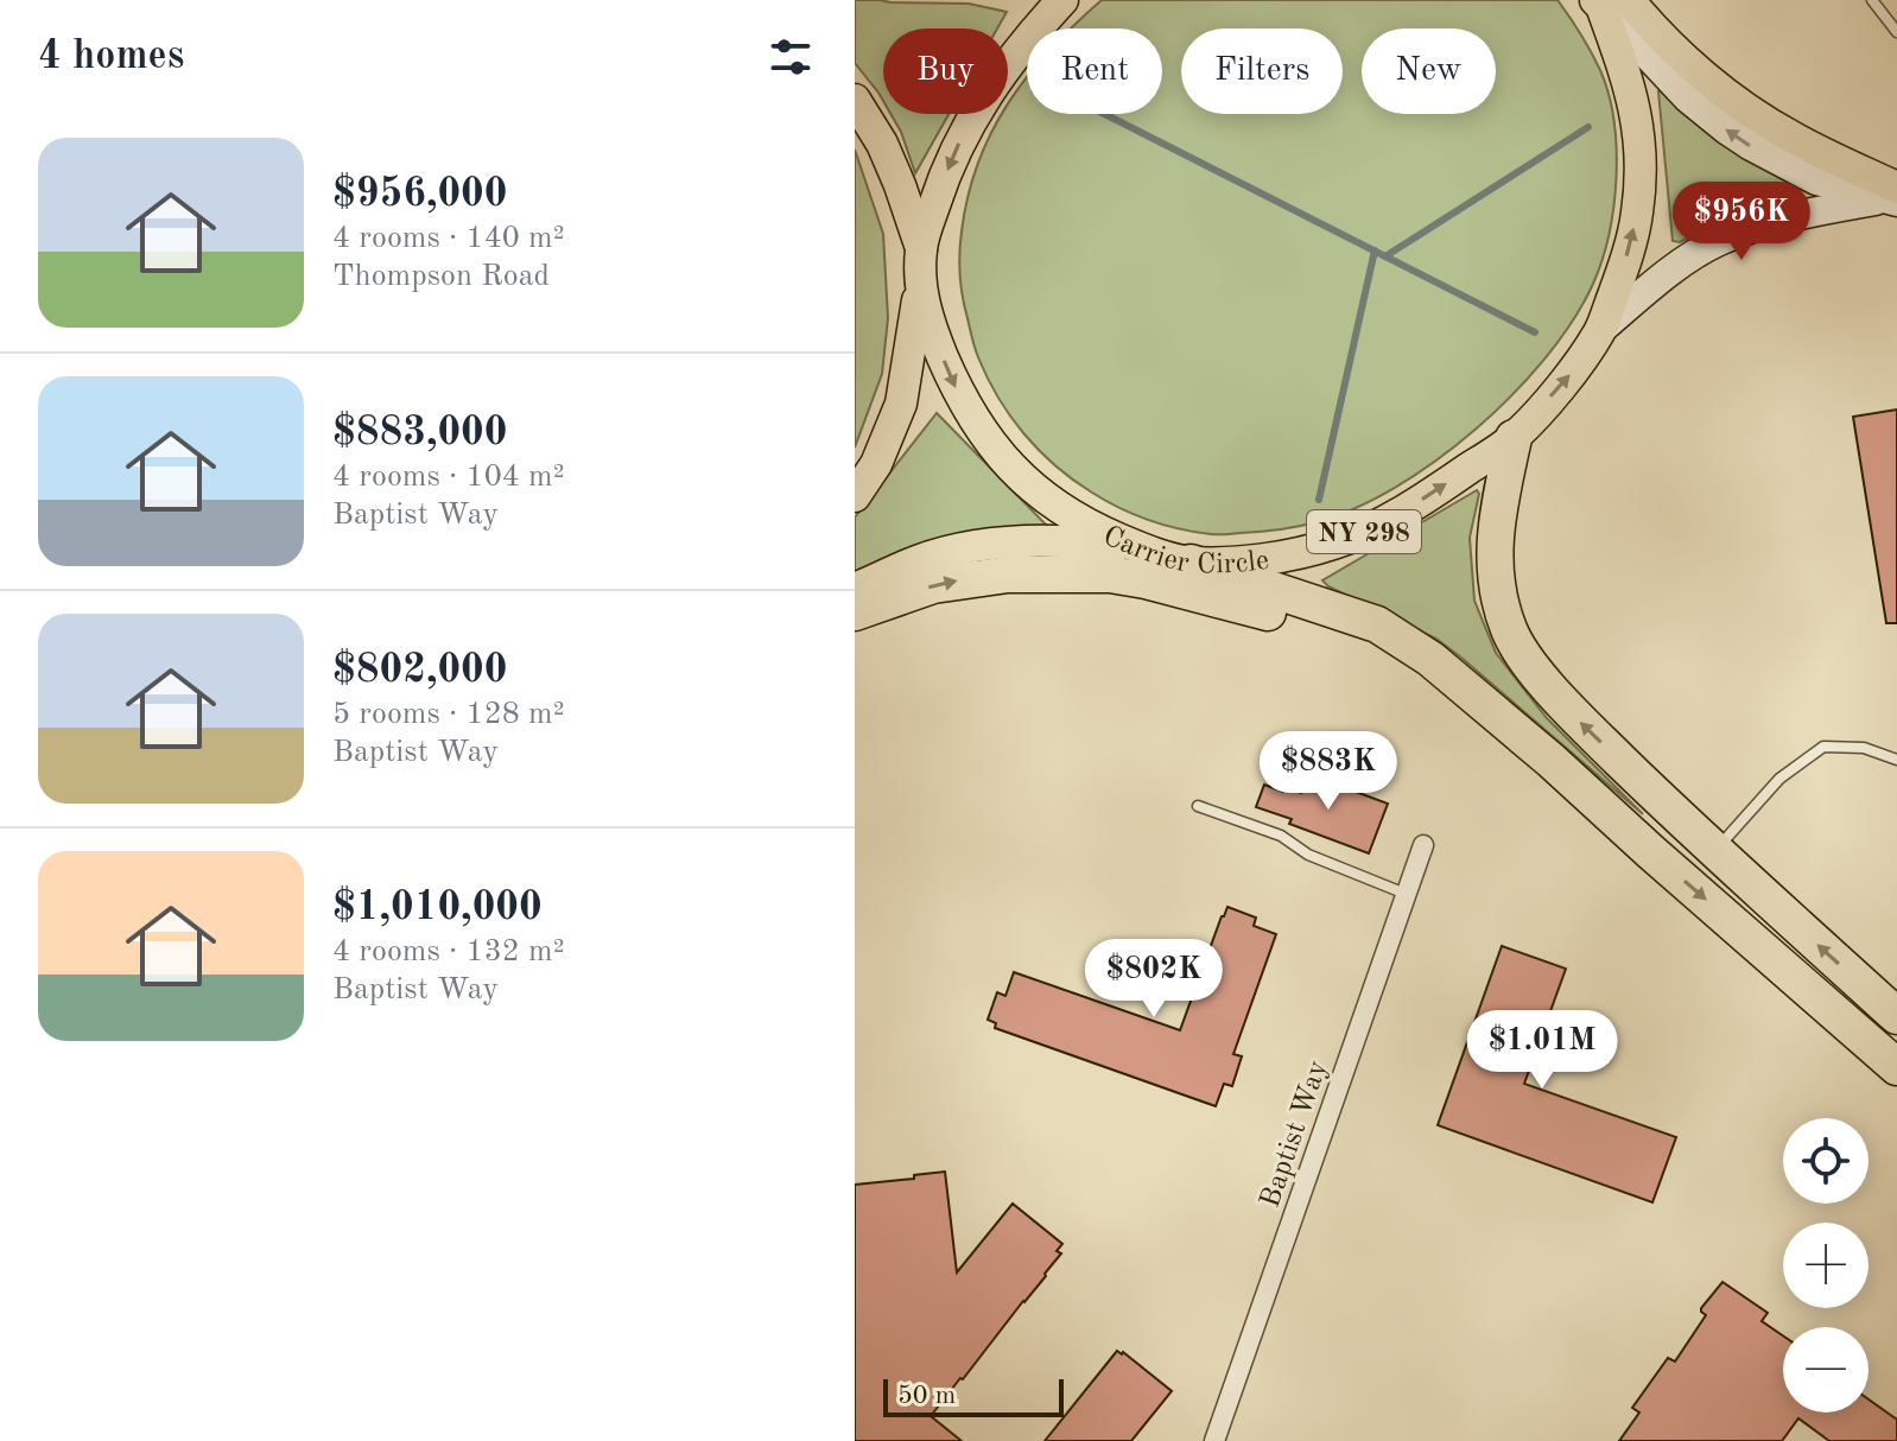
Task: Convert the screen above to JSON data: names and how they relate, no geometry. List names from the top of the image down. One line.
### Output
{"streets":{"main road":["NY 298","Carrier Circle"],"street":["Baptist Way"]},"crossings":[["NY 298","Carrier Circle"]],"scale_bar":"50 m","page":{"heading":"4 homes","chip":["Buy","Rent","Filters","New"],"list":[{"name":"$956,000","note":"4 rooms · 140 m² · Thompson Road"},{"name":"$883,000","note":"4 rooms · 104 m² · Baptist Way"},{"name":"$802,000","note":"5 rooms · 128 m² · Baptist Way"},{"name":"$1,010,000","note":"4 rooms · 132 m² · Baptist Way"}],"price":["$956K","$883K","$802K","$1.01M"],"map_buttons":["+","−"],"scale":"50 m"}}
